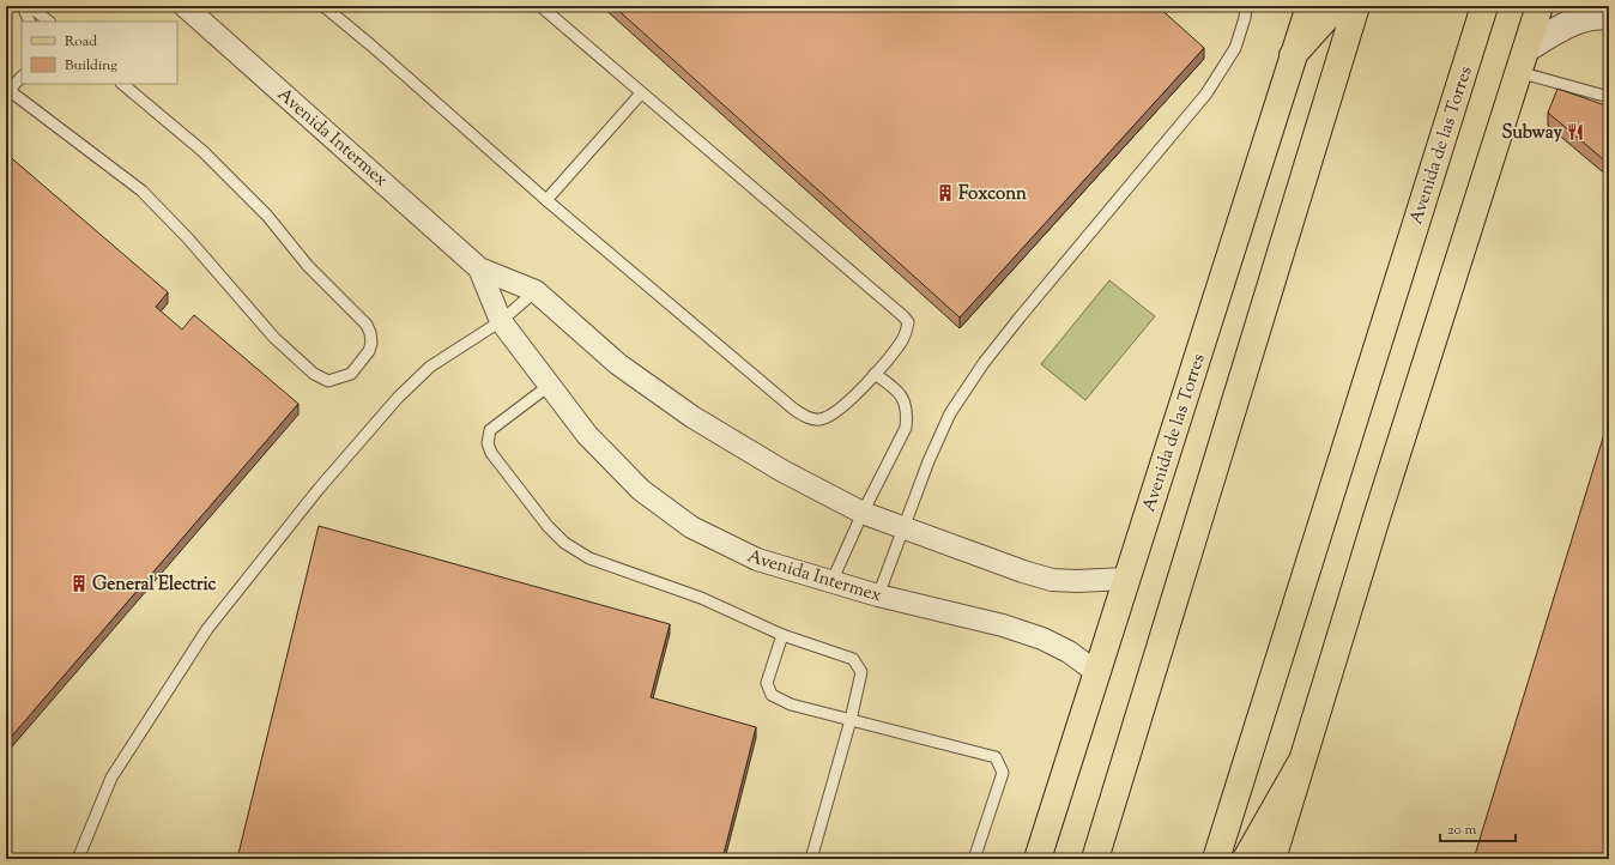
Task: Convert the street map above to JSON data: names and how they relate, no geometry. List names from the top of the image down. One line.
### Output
{"streets":{"main road":["Avenida de las Torres"],"street":["Avenida Intermex"]},"crossings":[["Avenida Intermex","Avenida de las Torres"]],"places":{"restaurant":["Subway"],"building":["Foxconn","General Electric"]},"legend":["Road","Building"],"scale_bar":"20 m"}
